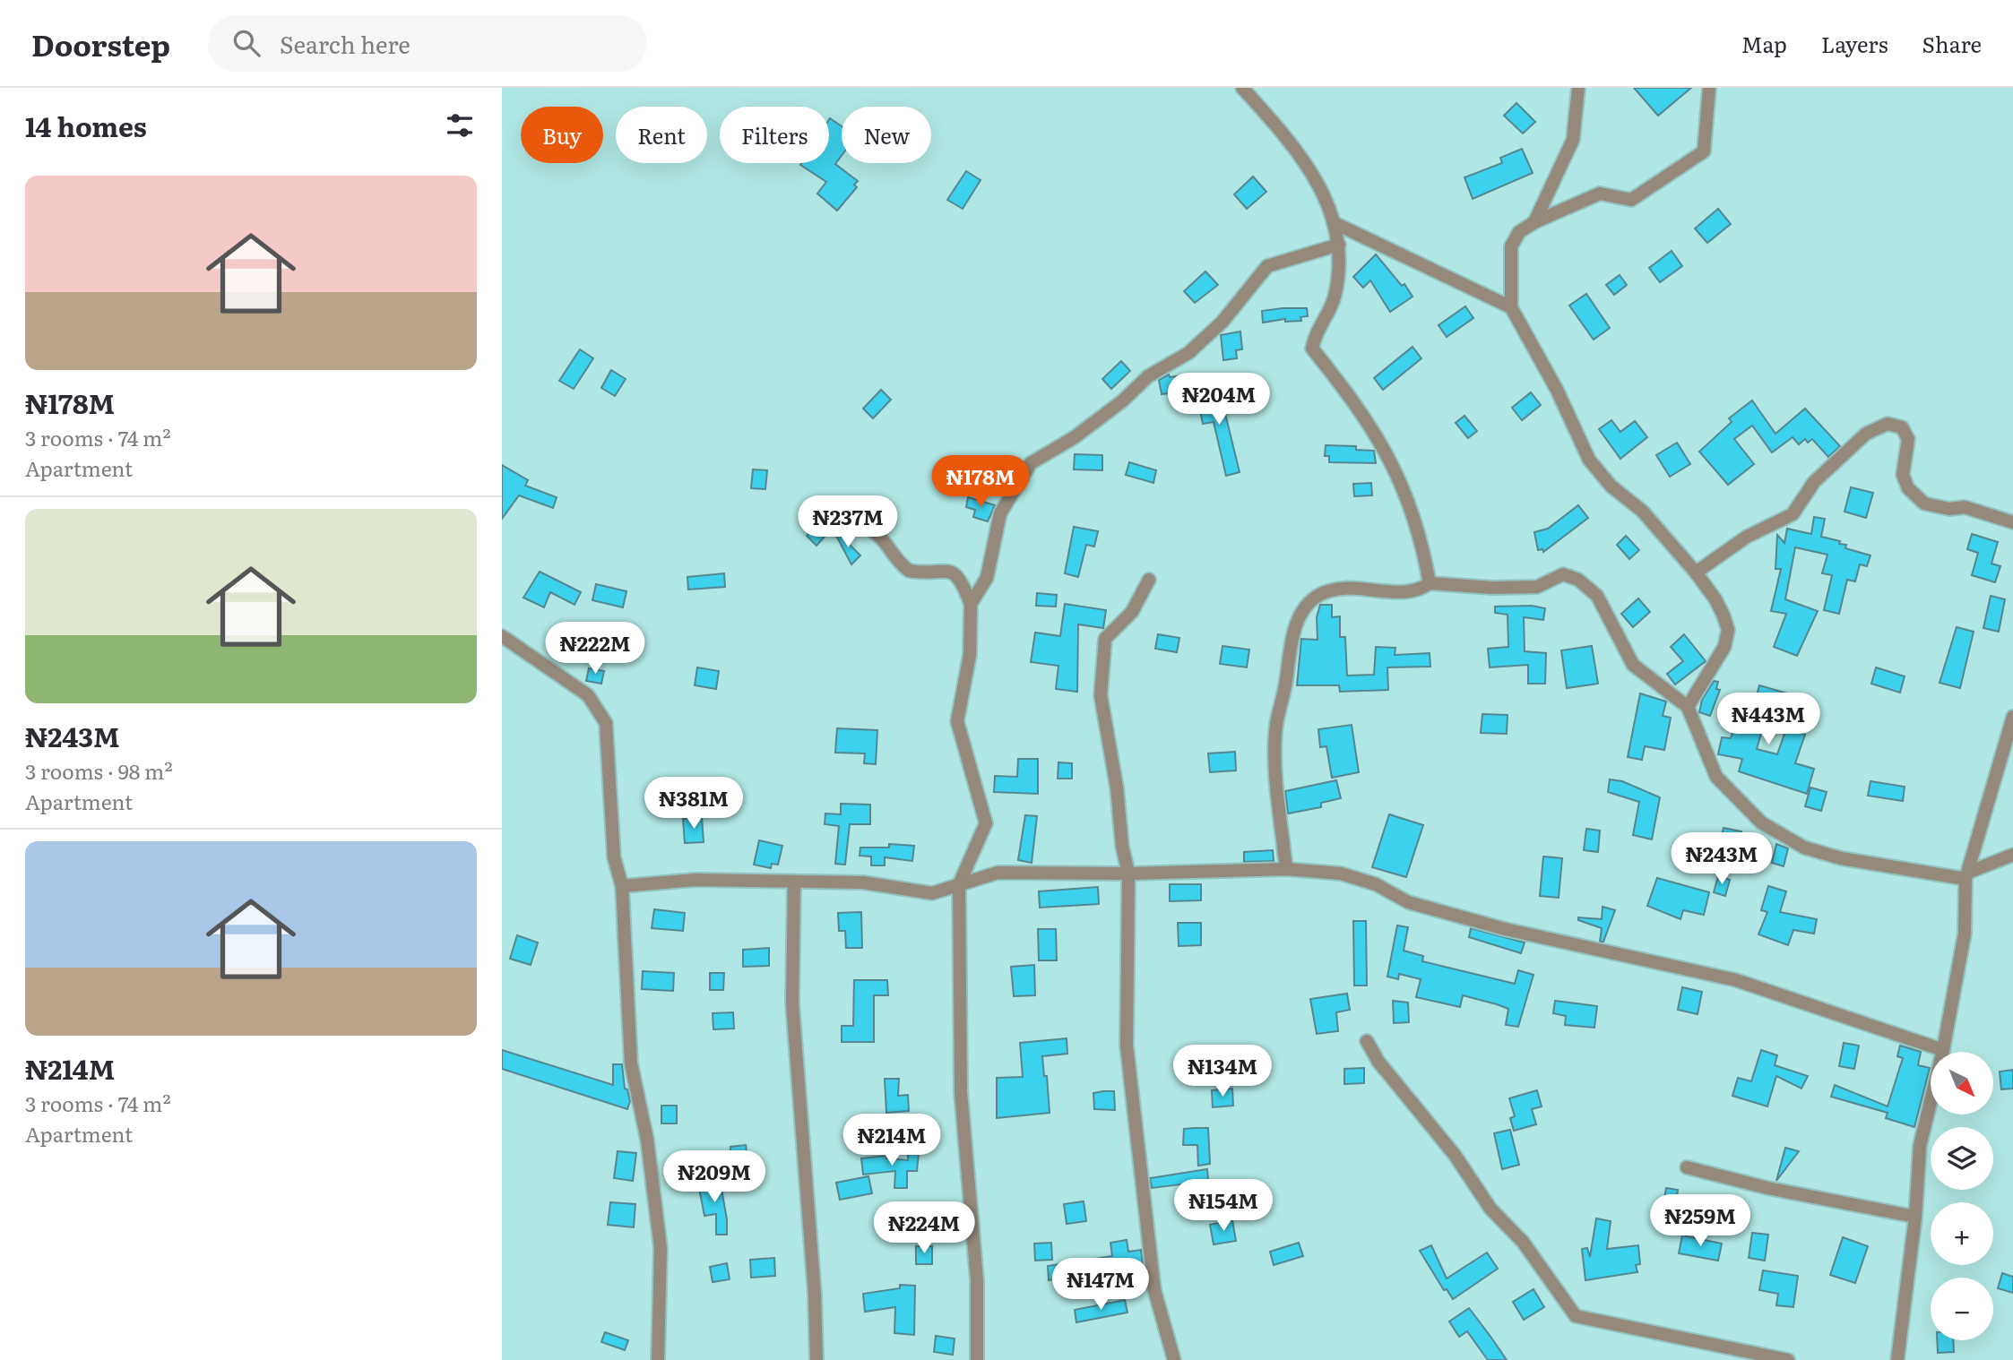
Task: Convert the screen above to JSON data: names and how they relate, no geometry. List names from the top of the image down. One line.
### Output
{"north":"bottom right","page":{"header":"Doorstep","search":"Search here","nav":["Map","Layers","Share"],"heading":"14 homes","chip":["Buy","Rent","Filters","New"],"list":[{"name":"₦178M","note":"3 rooms · 74 m² · Apartment"},{"name":"₦243M","note":"3 rooms · 98 m² · Apartment"},{"name":"₦214M","note":"3 rooms · 74 m² · Apartment"}],"price":["₦204M","₦178M","₦237M","₦222M","₦443M","₦381M","₦243M","₦134M","₦214M","₦209M","₦154M","₦259M","₦224M","₦147M"],"map_buttons":["+","−"]}}
